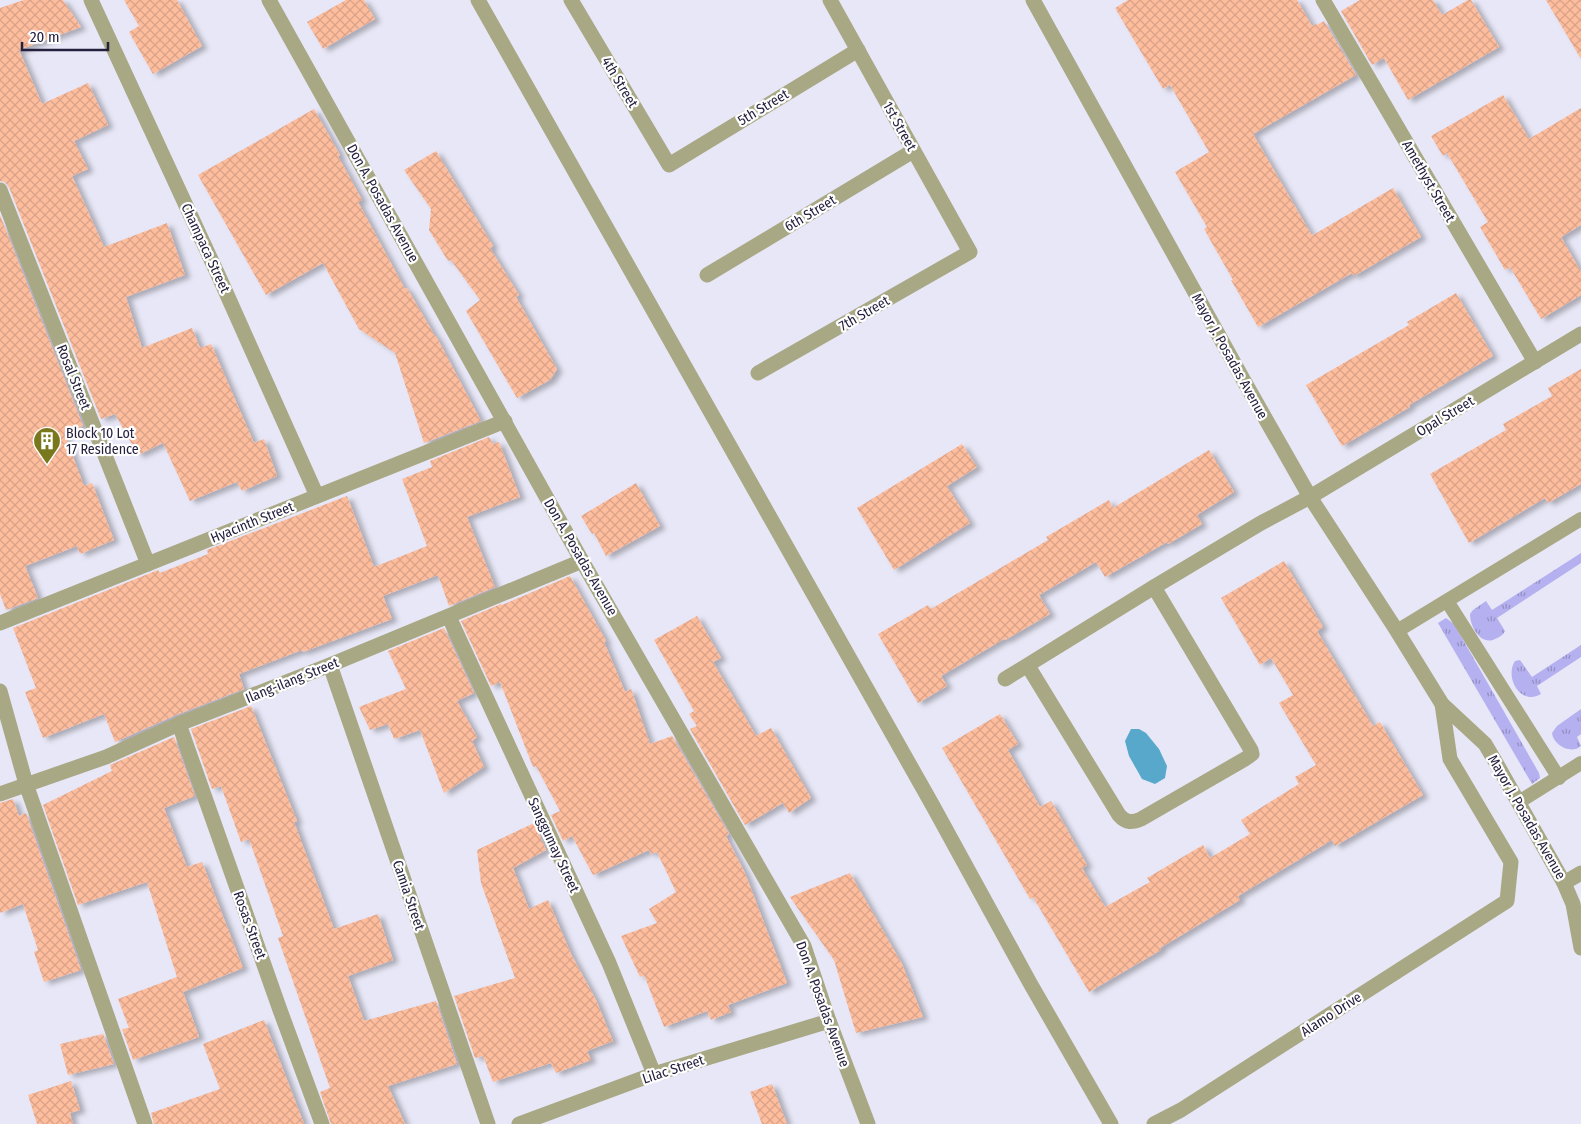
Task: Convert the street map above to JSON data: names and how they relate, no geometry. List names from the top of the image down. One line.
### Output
{"streets":{"street":["4th Street","5th Street","1st Street","Amethyst Street","Don A. Posadas Avenue","6th Street","Champaca Street","7th Street","Mayor J. Posadas Avenue","Rosal Street","Opal Street","Hyacinth Street","Ilang-ilang Street","Sanggumay Street","Camia Street","Rosas Street","Alamo Drive","Lilac Street"]},"crossings":[["4th Street","5th Street"],["5th Street","1st Street"],["1st Street","6th Street"],["1st Street","7th Street"],["Amethyst Street","Opal Street"],["Don A. Posadas Avenue","Hyacinth Street"],["Don A. Posadas Avenue","Ilang-ilang Street"],["Don A. Posadas Avenue","Lilac Street"],["Champaca Street","Hyacinth Street"],["Mayor J. Posadas Avenue","Opal Street"],["Mayor J. Posadas Avenue","Alamo Drive"],["Rosal Street","Hyacinth Street"],["Ilang-ilang Street","Sanggumay Street"],["Ilang-ilang Street","Camia Street"],["Ilang-ilang Street","Rosas Street"],["Sanggumay Street","Lilac Street"]],"places":{"building":["Block 10 Lot 17 Residence"]},"scale_bar":"20 m"}
